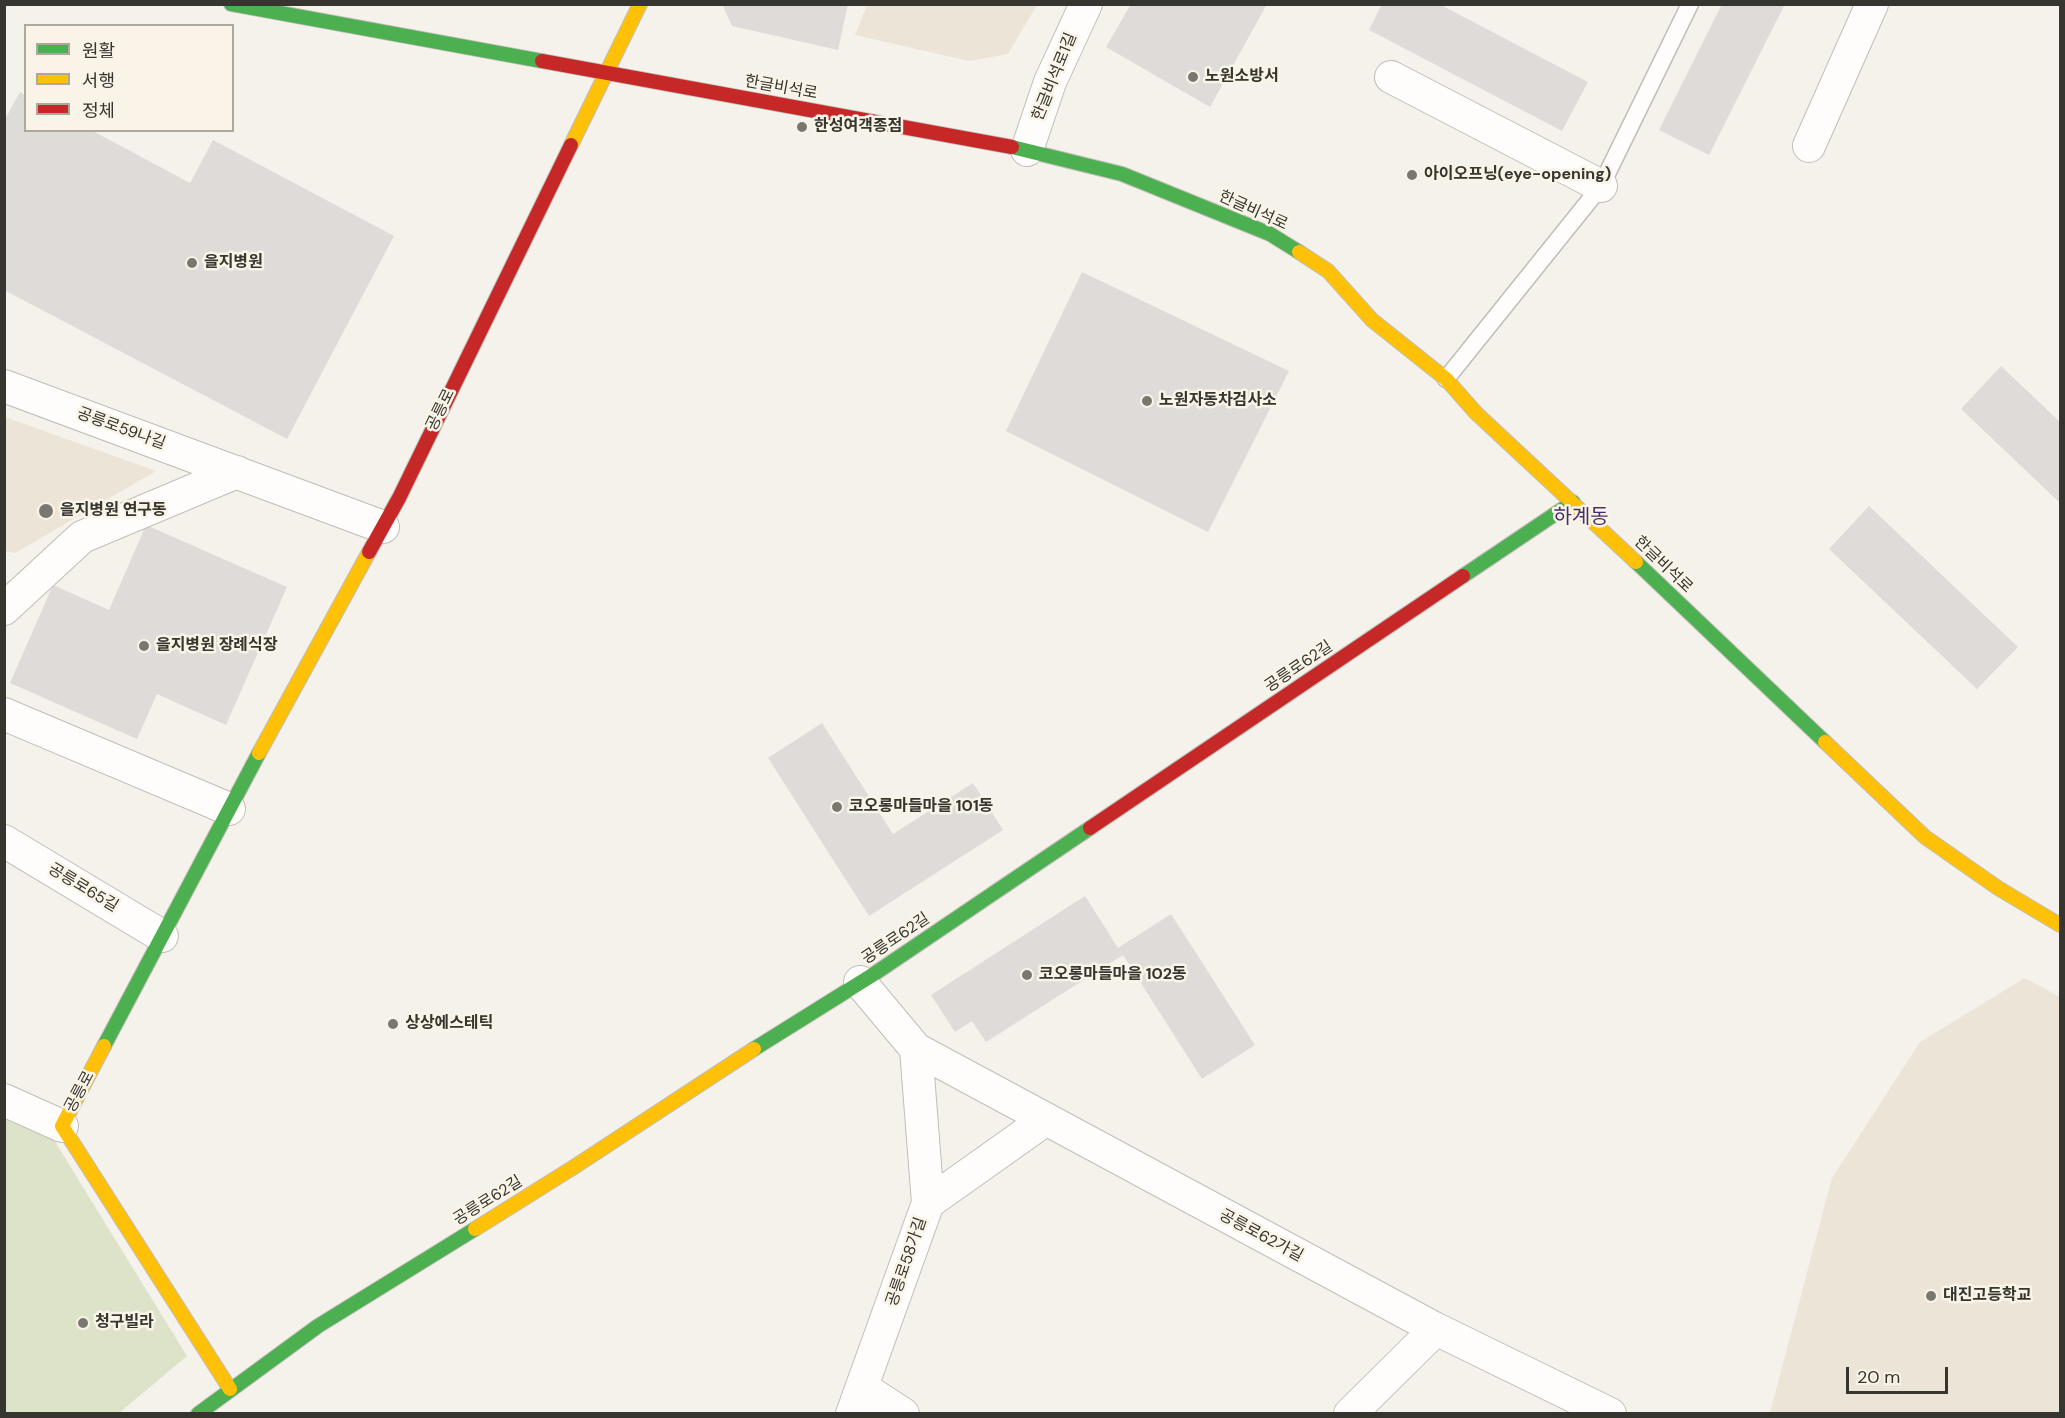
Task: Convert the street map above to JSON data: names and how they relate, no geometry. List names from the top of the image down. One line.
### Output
{"streets":{"street":["한글비석로1길","한글비석로","공릉로","공릉로59나길","공릉로62길","공릉로65길","공릉로62가길","공릉로58가길"]},"crossings":[["한글비석로1길","한글비석로"],["한글비석로","공릉로"],["한글비석로","공릉로62길"],["공릉로","공릉로59나길"],["공릉로","공릉로62길"],["공릉로","공릉로65길"],["공릉로62길","공릉로62가길"],["공릉로62가길","공릉로58가길"]],"districts":["하계동"],"places":["노원소방서","한성여객종점","아이오프닝(eye-opening)","을지병원","노원자동차검사소","을지병원 연구동","을지병원 장례식장","코오롱마들마을 101동","코오롱마들마을 102동","상상에스테틱","대진고등학교","청구빌라"],"legend":["원활","서행","정체"],"scale_bar":"20 m"}
